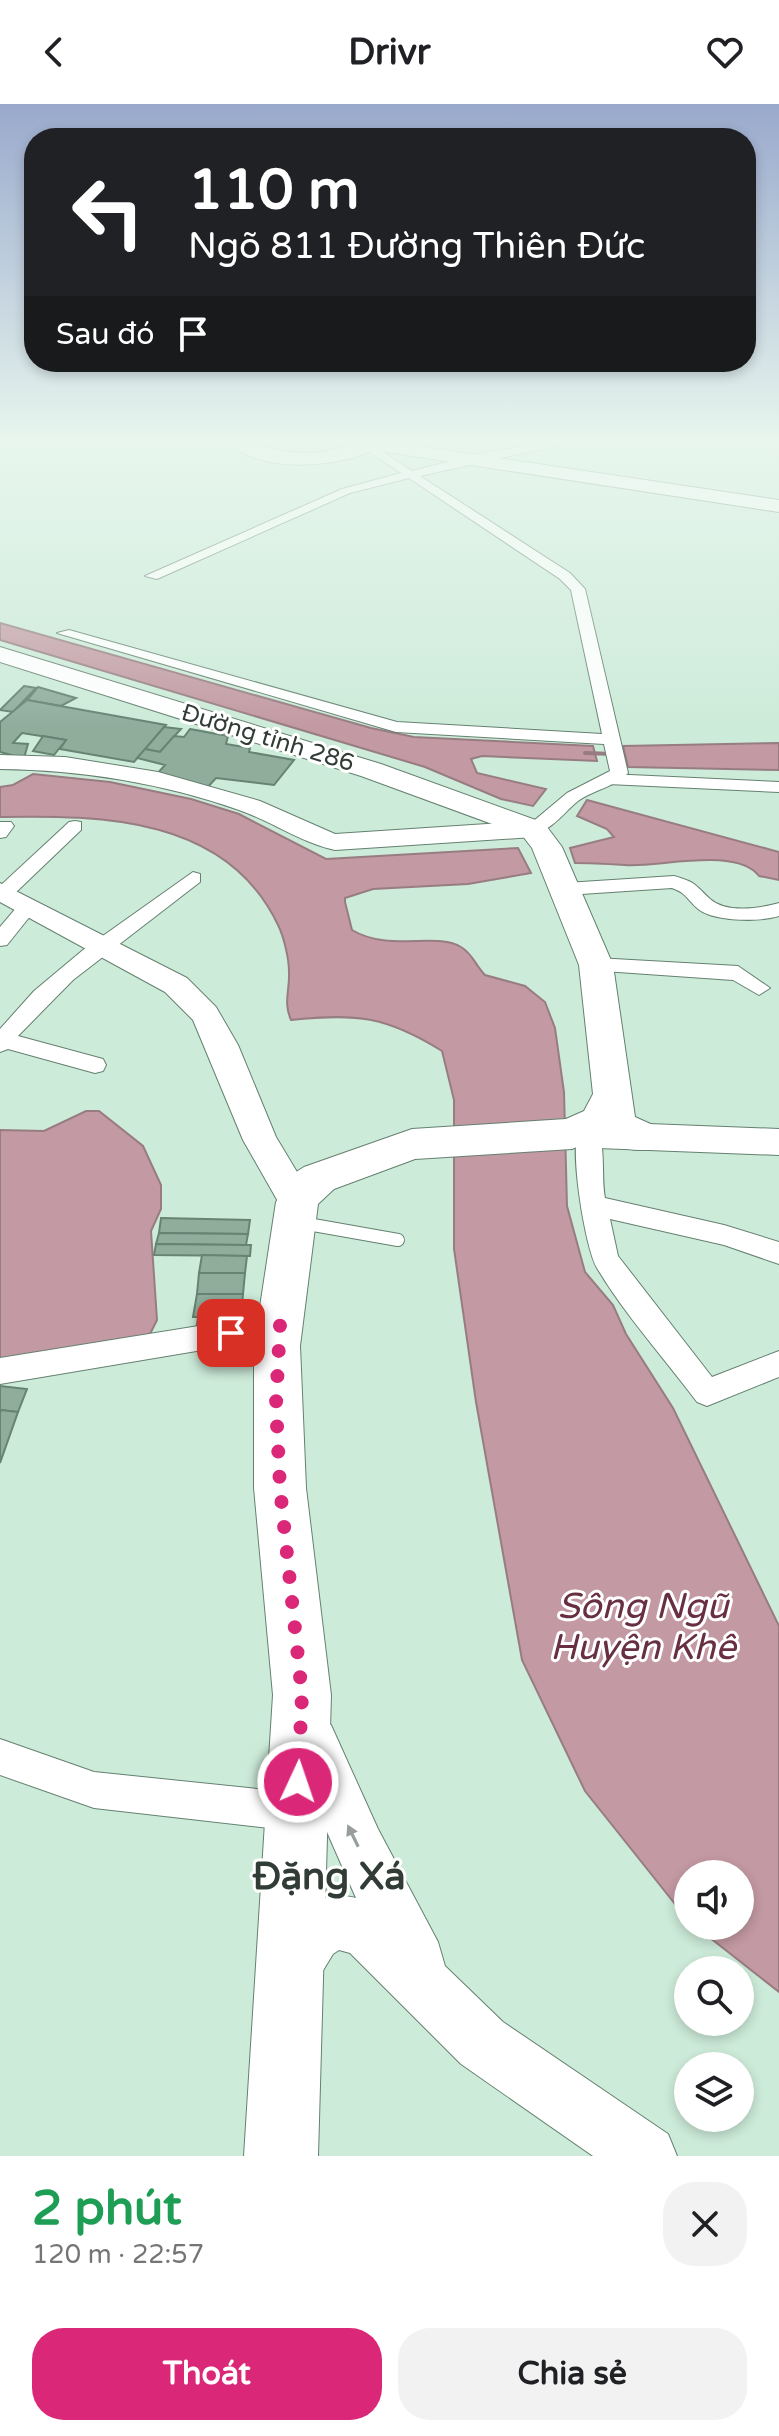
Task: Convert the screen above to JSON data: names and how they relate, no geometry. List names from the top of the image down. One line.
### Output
{"streets":{"main road":["Đường tỉnh 286"]},"districts":["Đặng Xá"],"water":["Sông Ngũ Huyện Khê"],"page":{"header":"Drivr","turn":["110 m","Ngõ 811 Đường Thiên Đức"],"then":"Sau đó","heading":["2 phút","120 m · 22:57"],"buttons":["Thoát","Chia sẻ"]}}
